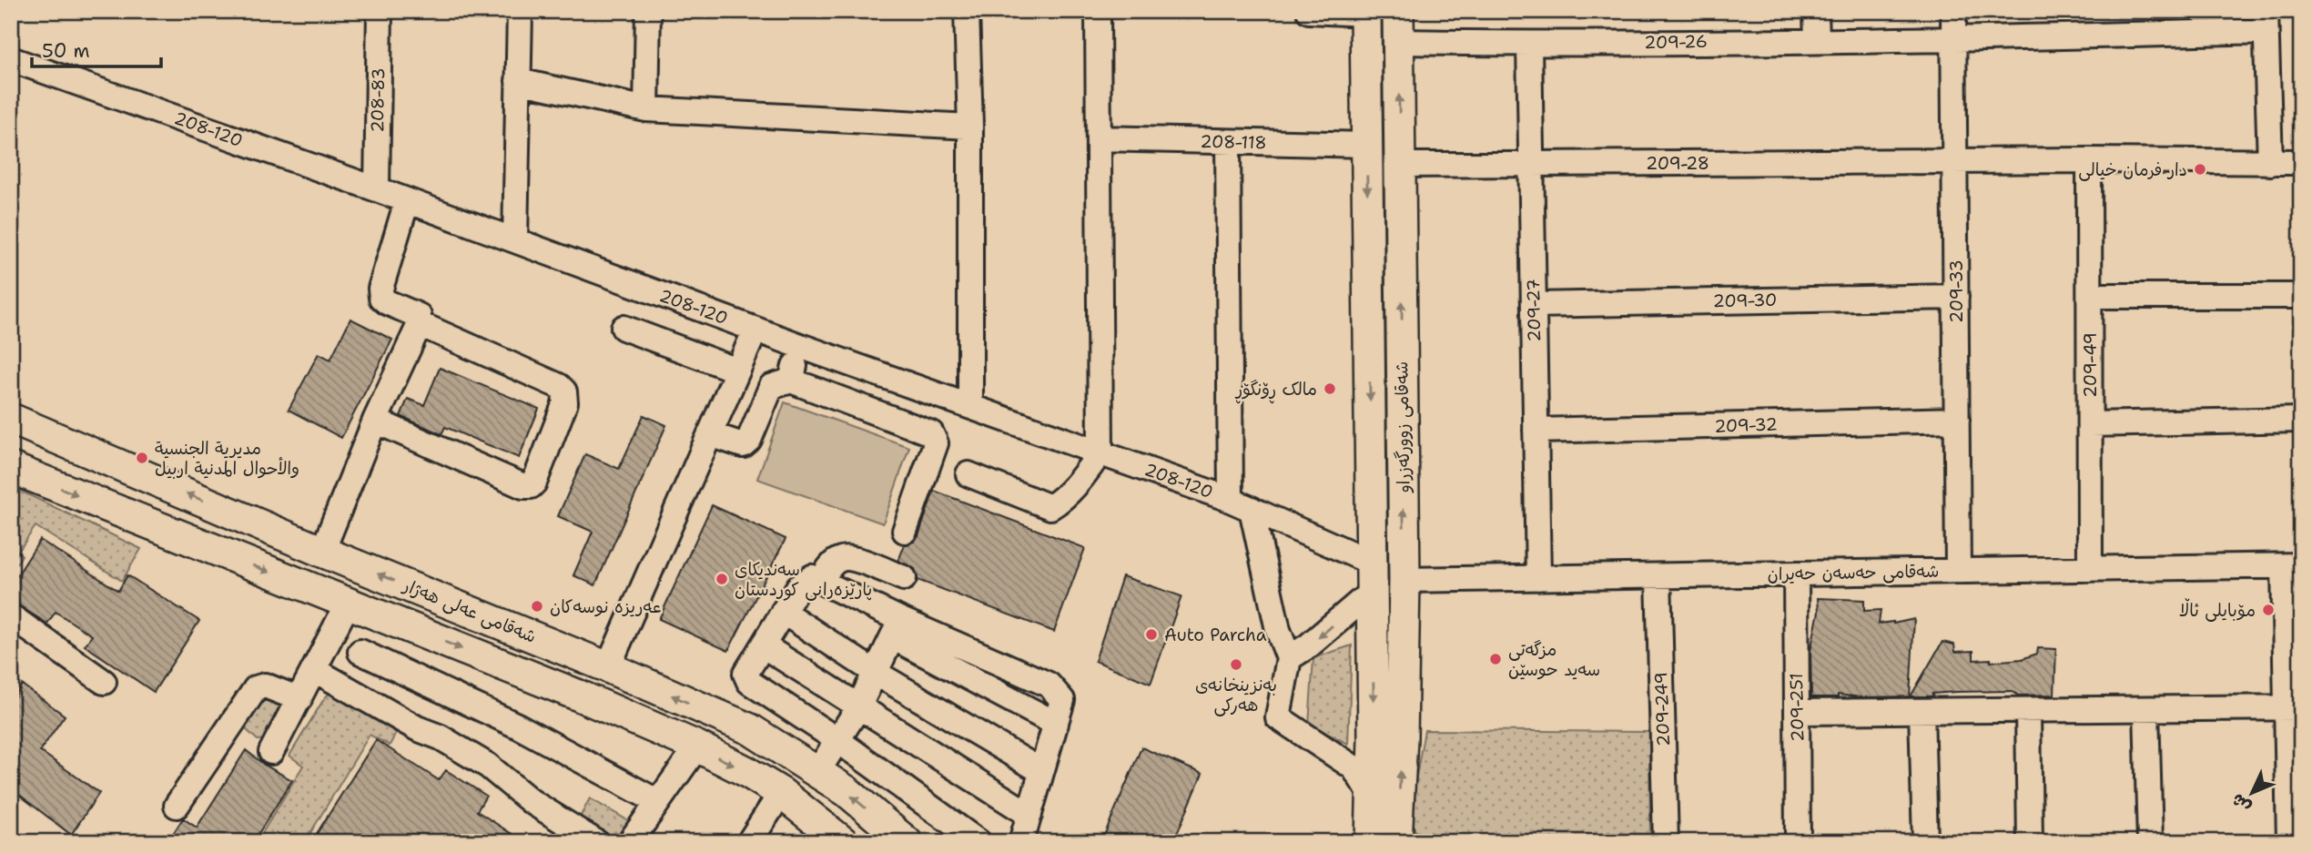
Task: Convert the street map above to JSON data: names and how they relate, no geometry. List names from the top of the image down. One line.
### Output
{"streets":{"main road":["شەقامی زوورگەزراو","شەقامی عەلی هەژار"],"street":["209-26","208-83","208-120","208-118","209-28","209-33","209-30","209-27","209-49","209-32","شەقامی حەسەن حەیران","209-251","209-249"]},"crossings":[["209-26","209-33"],["209-26","209-27"],["209-26","شەقامی زوورگەزراو"],["208-83","208-120"],["208-120","شەقامی زوورگەزراو"],["208-118","شەقامی زوورگەزراو"],["209-28","209-33"],["209-28","209-27"],["209-28","209-49"],["209-28","شەقامی زوورگەزراو"],["209-33","209-30"],["209-33","209-32"],["209-33","شەقامی حەسەن حەیران"],["209-30","209-27"],["209-27","209-32"],["209-27","شەقامی حەسەن حەیران"],["209-49","شەقامی حەسەن حەیران"],["شەقامی زوورگەزراو","شەقامی حەسەن حەیران"],["شەقامی حەسەن حەیران","209-251"],["شەقامی حەسەن حەیران","209-249"]],"places":["دار فرمان خیالی","مالک ڕۆنگۆڕ","مديرية الجنسية والأحوال المدنية اربيل","سەندیکای پارێزەرانی کوردستان","عەریزە نوسەکان","مۆبایلی ئاڵا","Auto Parcha","مزگەتی سەید حوسێن","بەنزینخانەی هەرکی"],"scale_bar":"50 m","north":"bottom left"}
